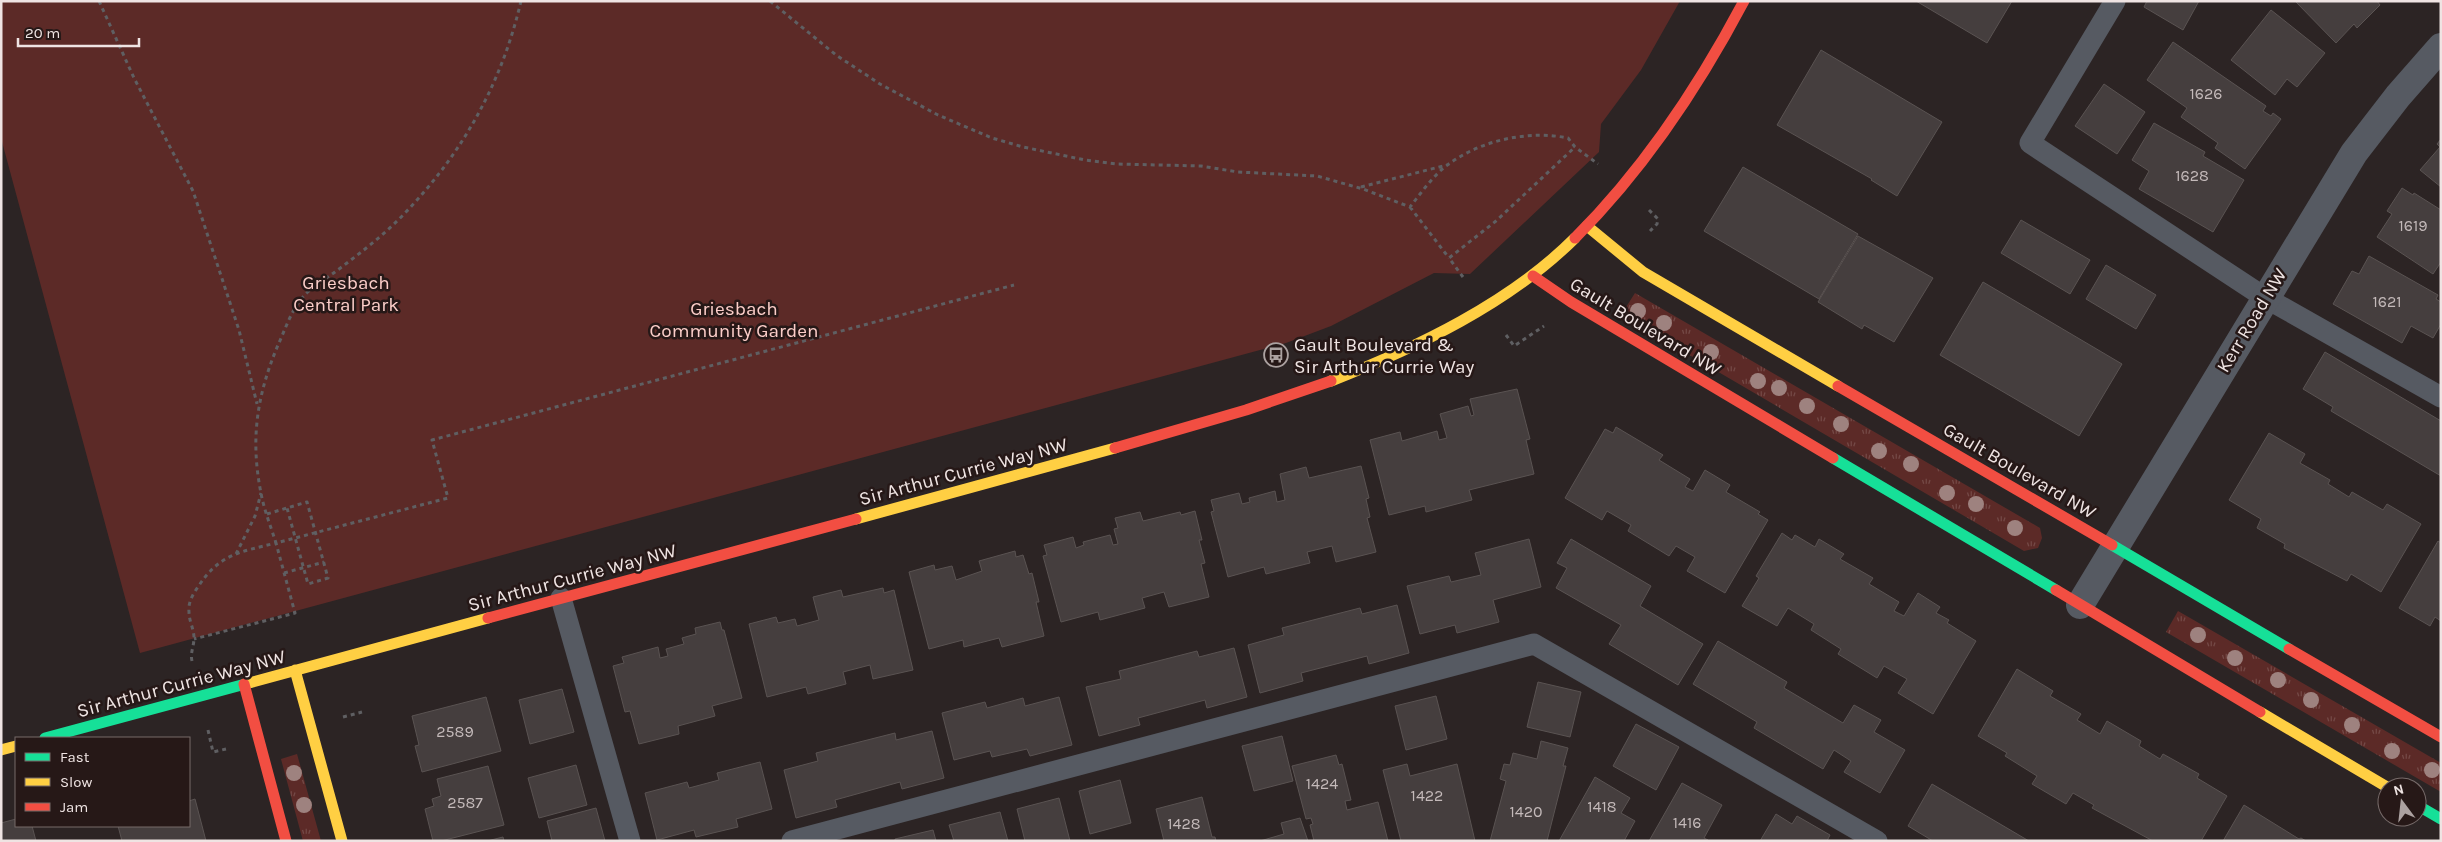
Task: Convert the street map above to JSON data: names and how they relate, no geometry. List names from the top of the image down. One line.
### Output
{"streets":{"street":["Kerr Road NW","Gault Boulevard NW","Sir Arthur Currie Way NW"]},"crossings":[["Kerr Road NW","Gault Boulevard NW"],["Gault Boulevard NW","Sir Arthur Currie Way NW"]],"parks":["Griesbach Central Park","Griesbach Community Garden"],"places":{"bus stop":["Gault Boulevard & Sir Arthur Currie Way"]},"house_numbers":["1626","1628","1619","1621","2589","1424","1422","2587","1418","1420","1416","1428"],"legend":["Fast","Slow","Jam"],"scale_bar":"20 m","north":"top"}
